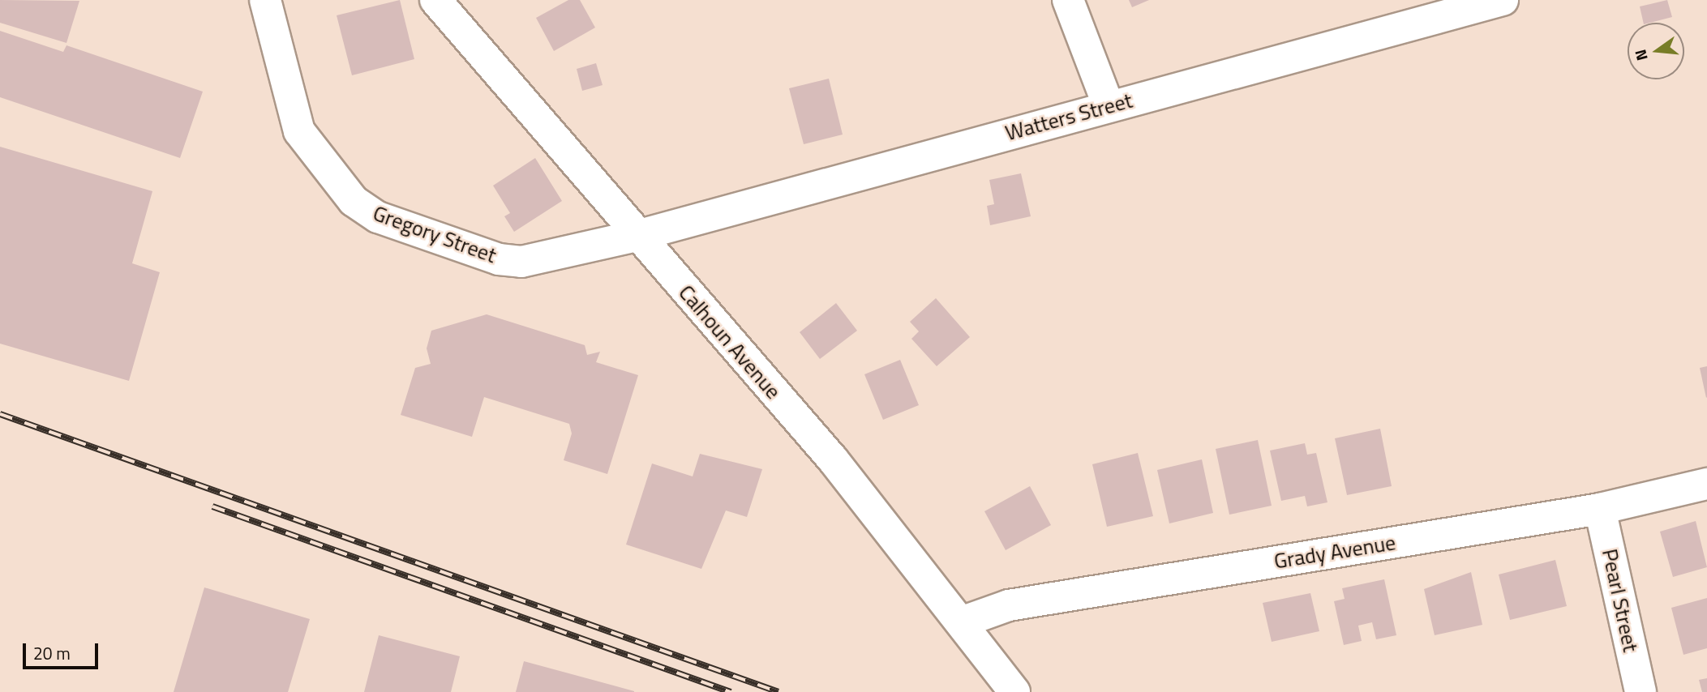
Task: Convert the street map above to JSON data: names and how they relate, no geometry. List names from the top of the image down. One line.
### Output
{"streets":{"street":["Watters Street","Gregory Street","Calhoun Avenue","Grady Avenue","Pearl Street"]},"crossings":[["Watters Street","Gregory Street"],["Watters Street","Calhoun Avenue"],["Gregory Street","Calhoun Avenue"],["Calhoun Avenue","Grady Avenue"],["Grady Avenue","Pearl Street"]],"scale_bar":"20 m","north":"left"}
